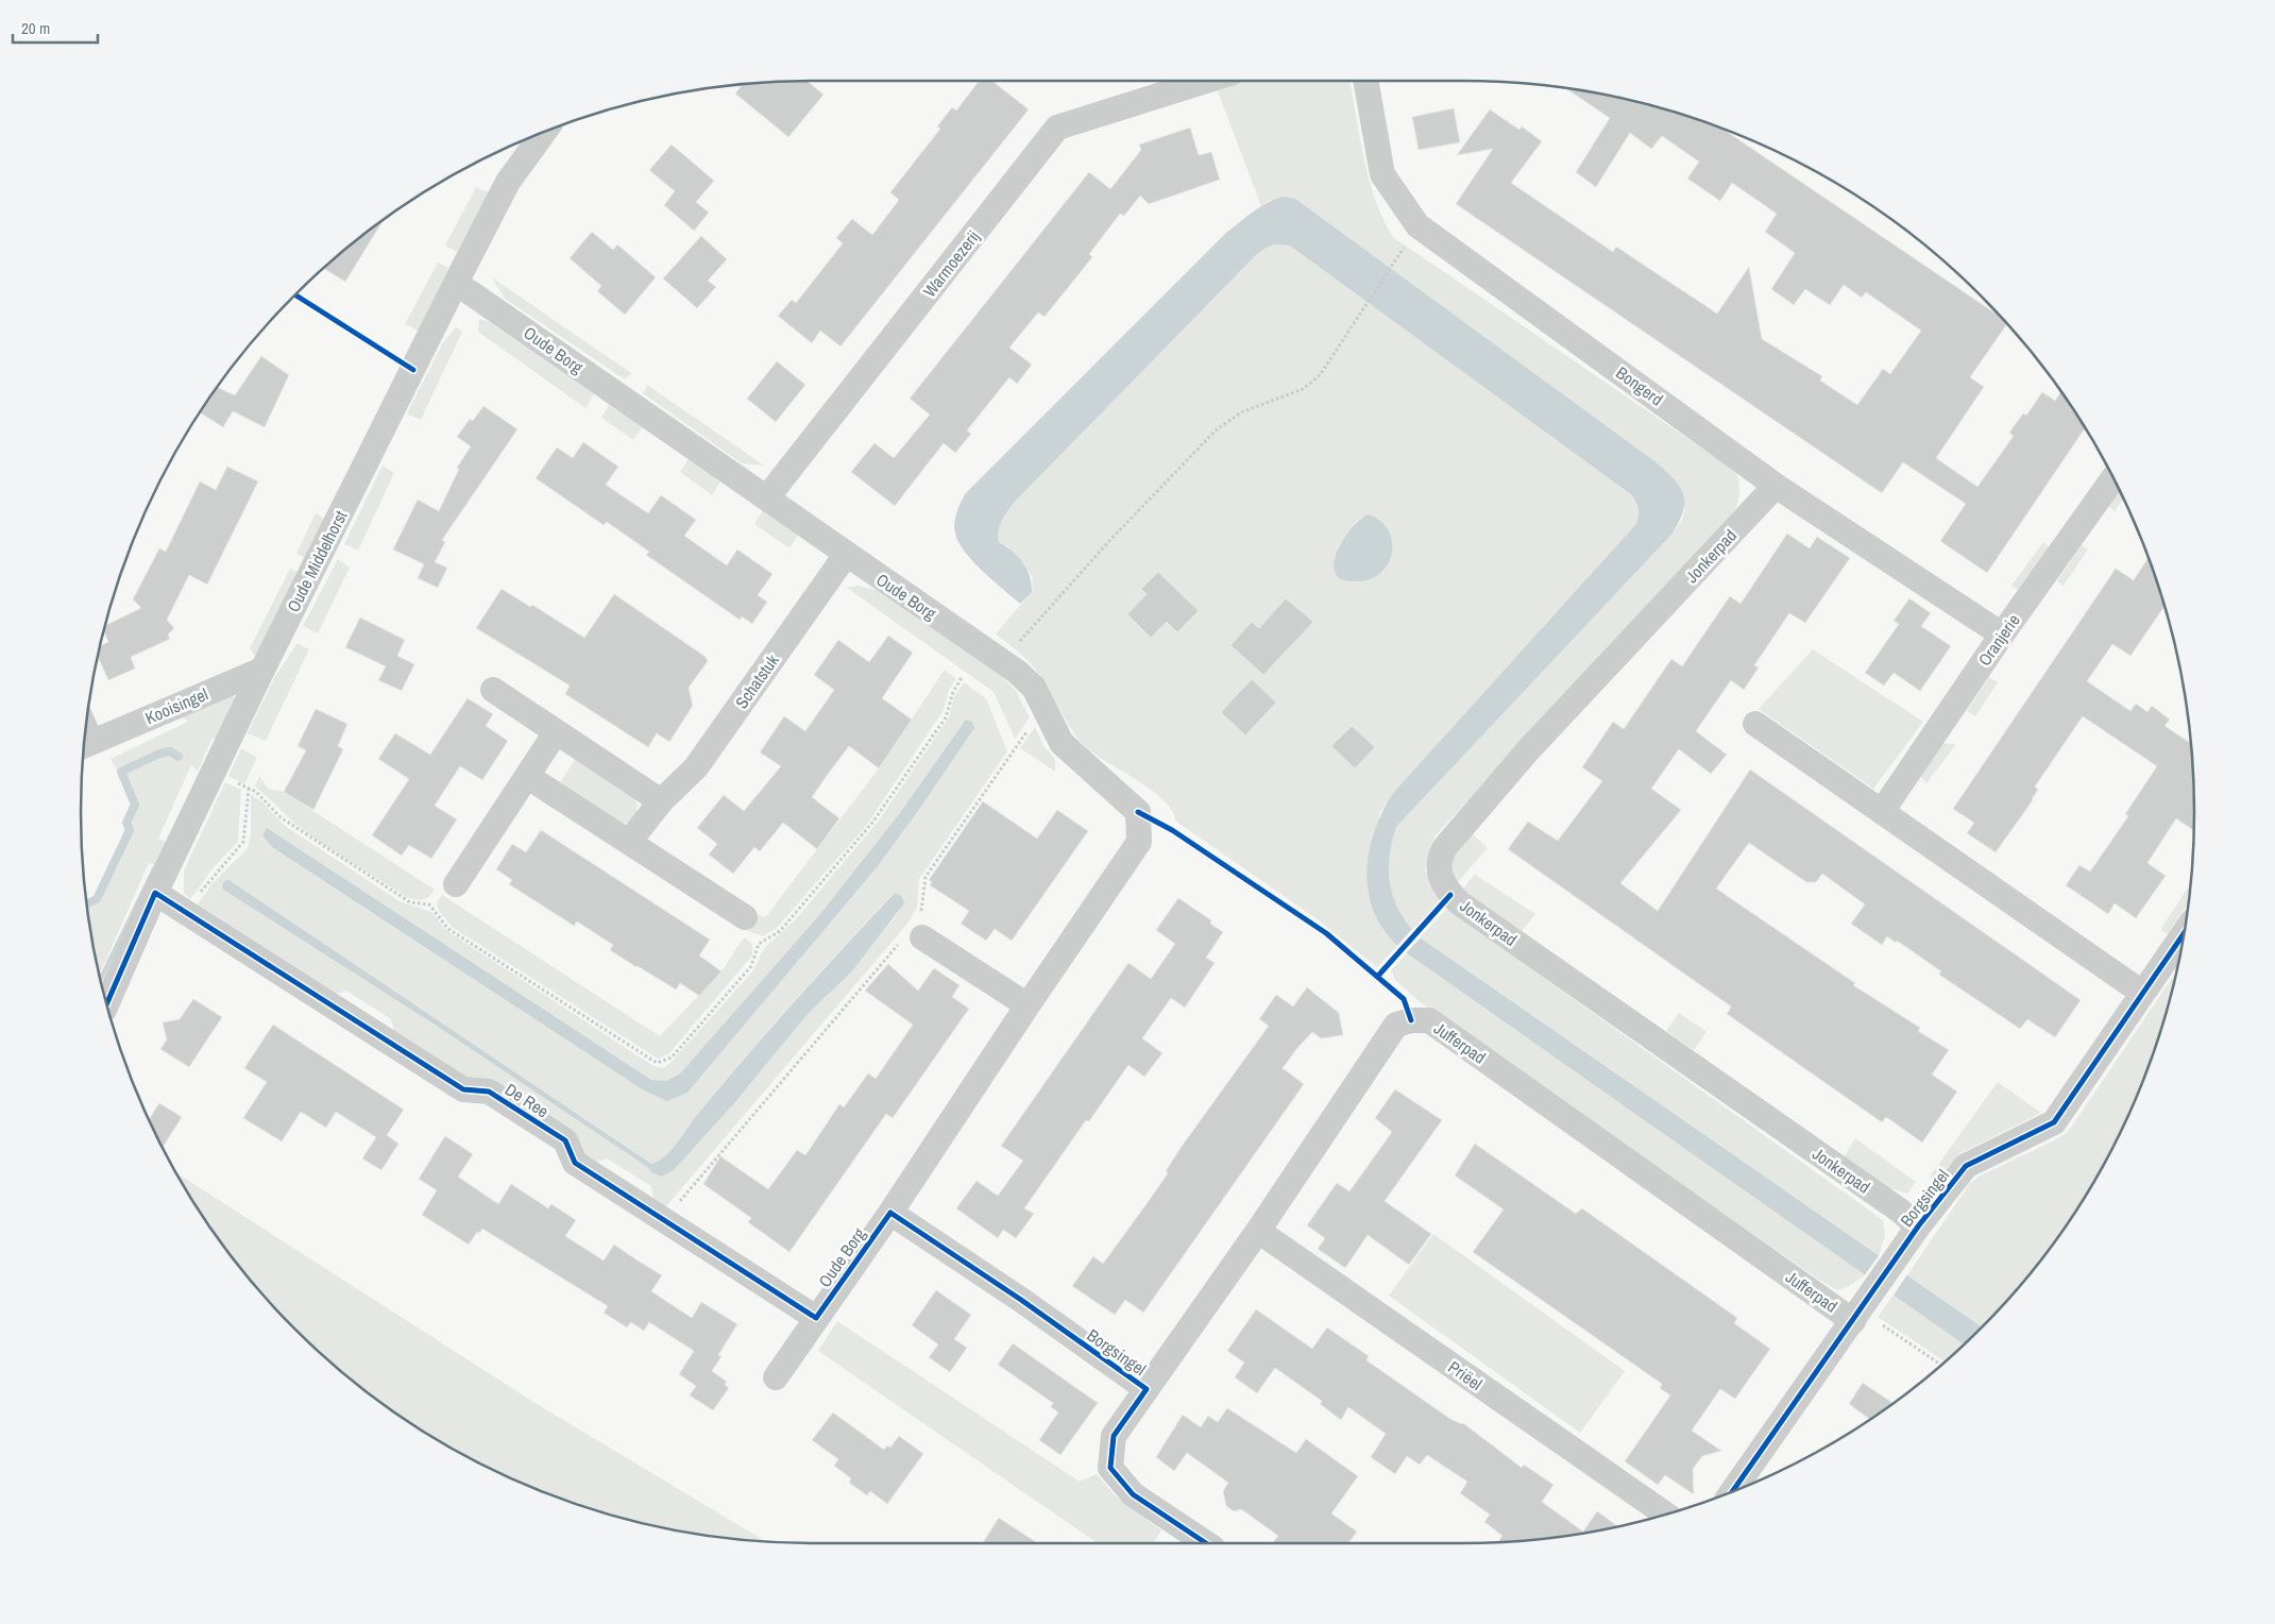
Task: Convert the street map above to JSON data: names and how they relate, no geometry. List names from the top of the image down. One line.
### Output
{"streets":{"street":["Warmoezerij","Oude Borg","Bongerd","Jonkerpad","Oude Middelhorst","Oranjerie","Schatstuk","Kooisingel","Jufferpad","De Ree","Borgsingel","Priëel"]},"crossings":[["Warmoezerij","Oude Borg"],["Oude Borg","Oude Middelhorst"],["Oude Borg","Schatstuk"],["Oude Borg","De Ree"],["Oude Borg","Borgsingel"],["Bongerd","Jonkerpad"],["Bongerd","Oranjerie"],["Jonkerpad","Borgsingel"],["Oude Middelhorst","Kooisingel"],["Oude Middelhorst","De Ree"],["Jufferpad","Borgsingel"],["Jufferpad","Priëel"]],"scale_bar":"20 m"}
